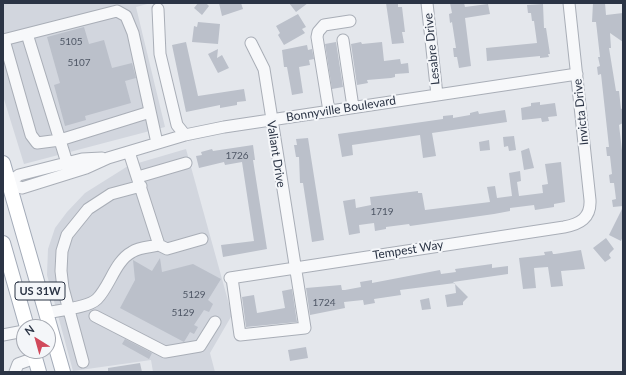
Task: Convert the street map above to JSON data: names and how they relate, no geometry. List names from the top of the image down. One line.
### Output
{"streets":{"main road":["US 31W"],"street":["Lesabre Drive","Bonnyville Boulevard","Invicta Drive","Valiant Drive","Tempest Way"]},"crossings":[["Lesabre Drive","Bonnyville Boulevard"],["Bonnyville Boulevard","Invicta Drive"],["Bonnyville Boulevard","Valiant Drive"],["Bonnyville Boulevard","US 31W"],["Invicta Drive","Tempest Way"],["Valiant Drive","Tempest Way"]],"house_numbers":["5105","5107","1726","1719","5129","1724","5129"],"north":"top left"}
